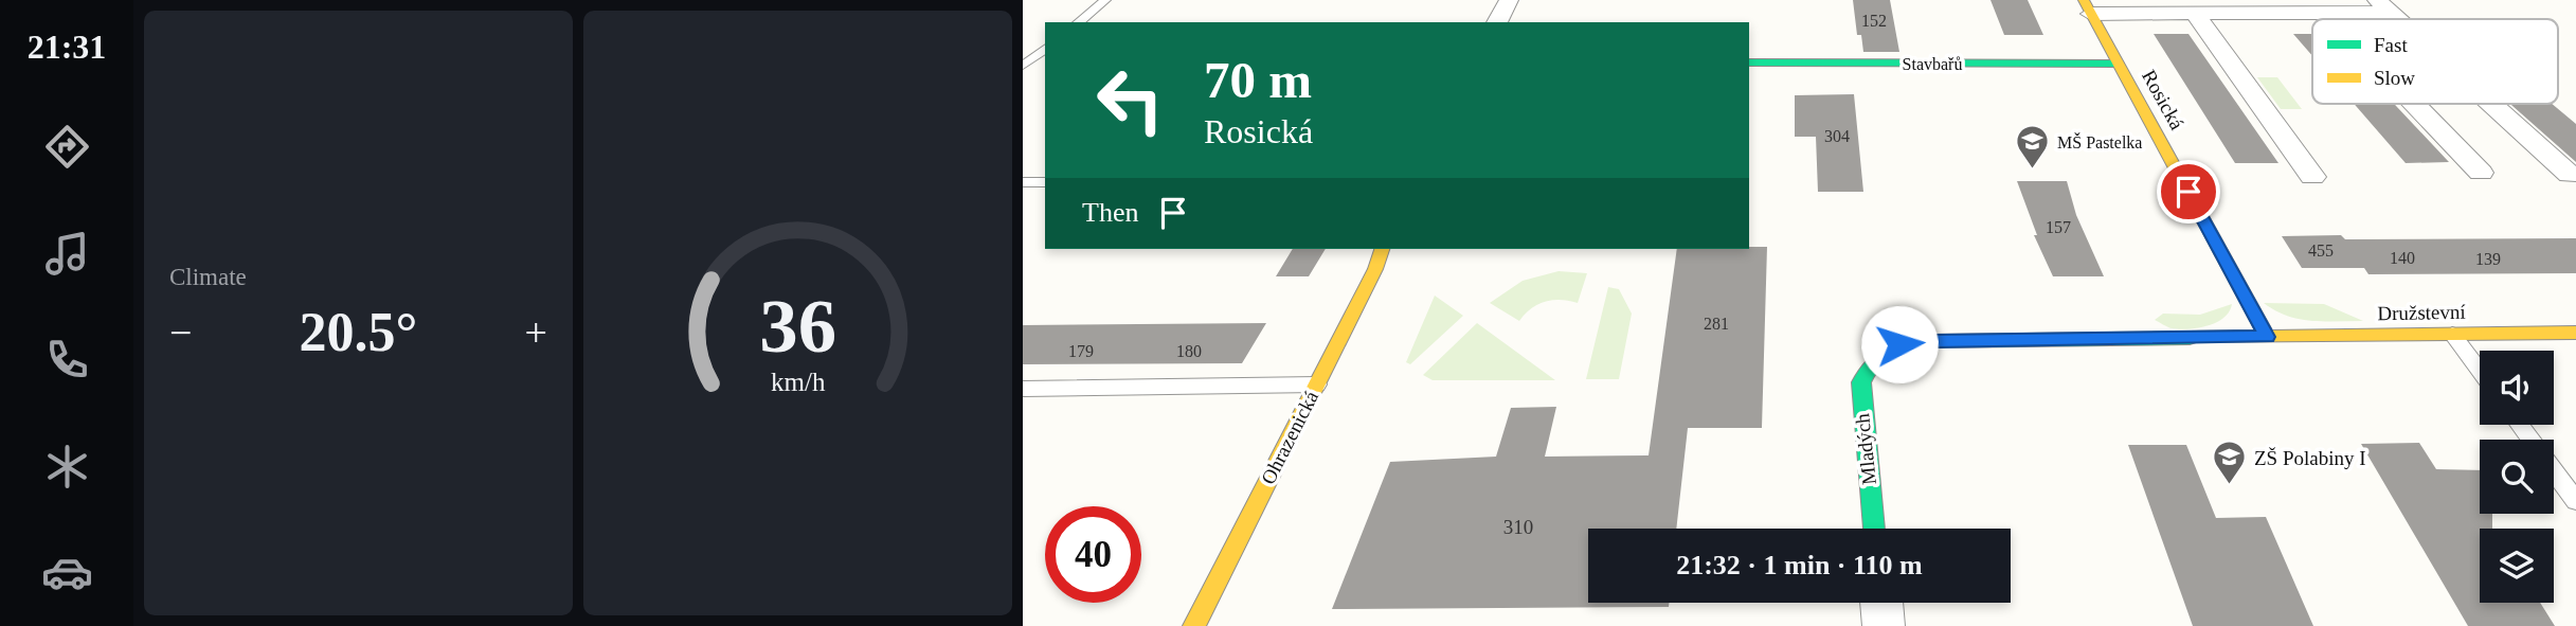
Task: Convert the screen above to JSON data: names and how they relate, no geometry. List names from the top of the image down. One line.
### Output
{"streets":{"street":["Stavbařů","Rosická","Družstevní","Ohrazenická","Mladých"]},"crossings":[["Stavbařů","Rosická"],["Rosická","Družstevní"],["Rosická","Mladých"],["Družstevní","Mladých"]],"places":{"school or university":["MŠ Pastelka","ZŠ Polabiny I"]},"house_numbers":["152","304","157","455","140","139","281","179","180","310"],"legend":["Fast","Slow"],"page":{"tabs":"21:31","tile":"Climate","turn":["70 m","Rosická"],"then":"Then","heat":["−","20.5°","+"],"limit":"40","trip":"21:32 · 1 min · 110 m","gauge":["36","km/h"]}}
